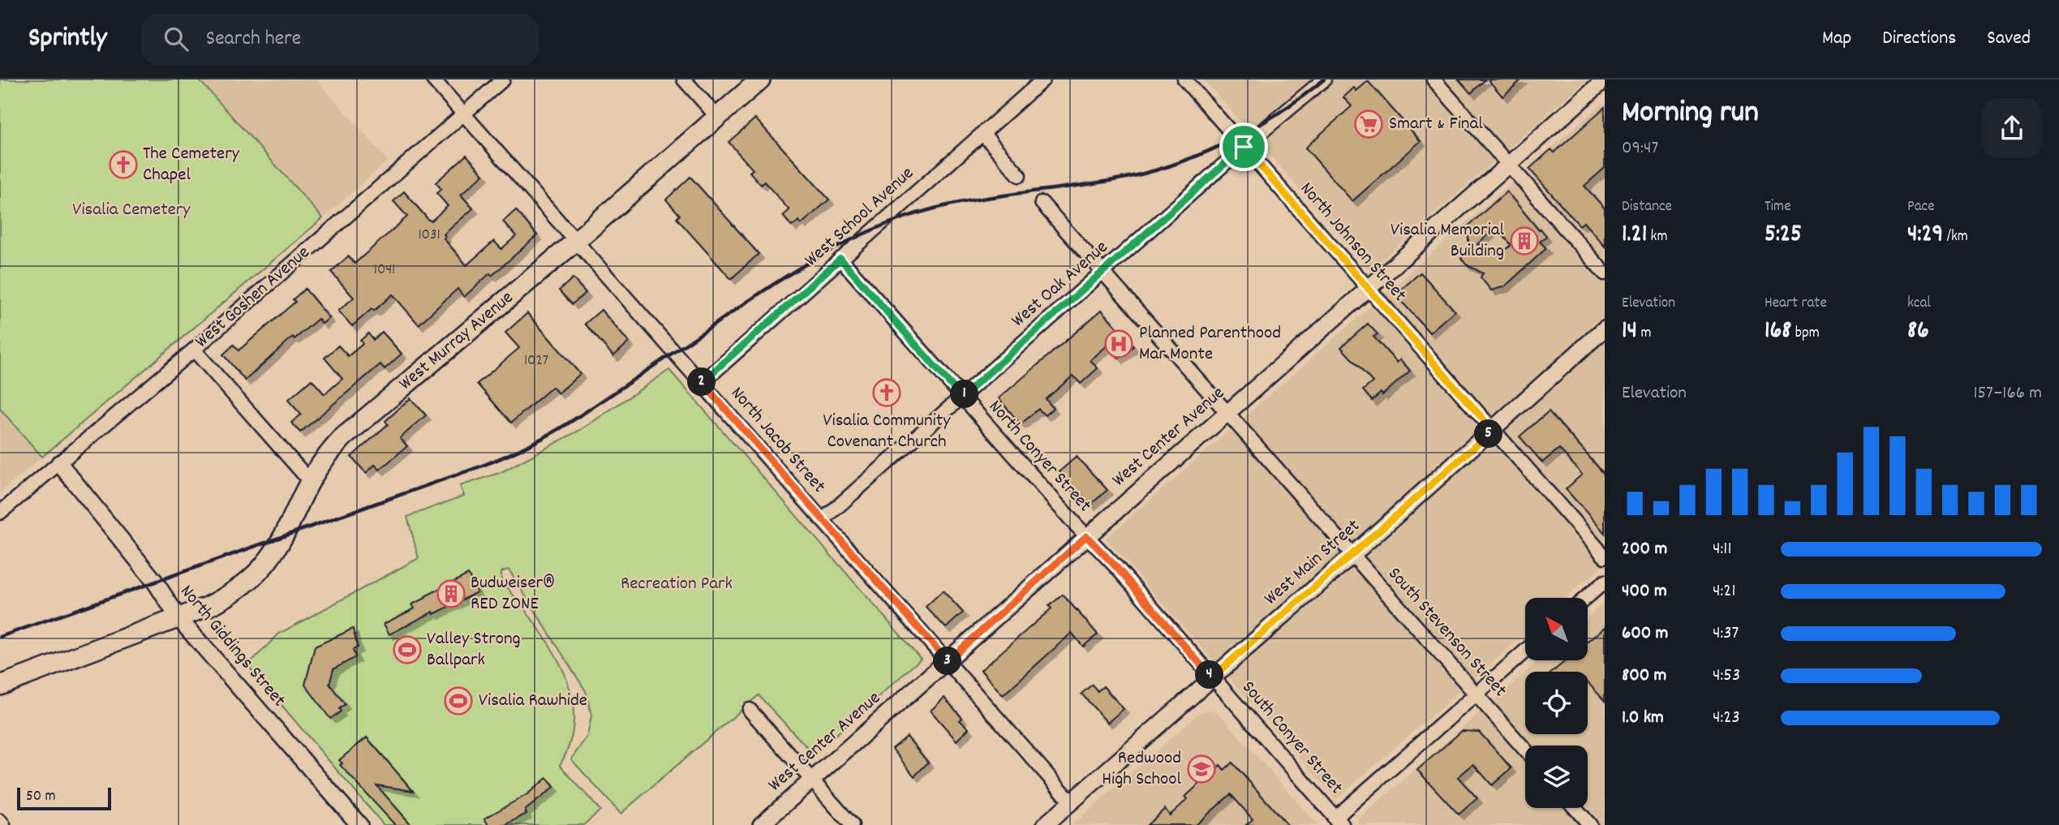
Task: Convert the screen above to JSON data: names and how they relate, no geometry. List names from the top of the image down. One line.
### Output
{"streets":{"main road":["West Murray Avenue"],"street":["West School Avenue","North Johnson Street","West Oak Avenue","West Goshen Avenue","West Center Avenue","North Jacob Street","North Conyer Street","West Main Street","South Stevenson Street","North Giddings Street","South Conyer Street"]},"crossings":[["West School Avenue","North Jacob Street"],["West School Avenue","North Conyer Street"],["North Johnson Street","West Oak Avenue"],["North Johnson Street","West Center Avenue"],["North Johnson Street","West Main Street"],["West Oak Avenue","North Jacob Street"],["West Oak Avenue","North Conyer Street"],["West Oak Avenue","South Stevenson Street"],["West Goshen Avenue","North Jacob Street"],["West Goshen Avenue","North Giddings Street"],["West Murray Avenue","North Jacob Street"],["West Murray Avenue","North Giddings Street"],["West Center Avenue","North Jacob Street"],["West Center Avenue","North Conyer Street"],["West Center Avenue","South Stevenson Street"],["North Jacob Street","West Main Street"],["North Conyer Street","West Main Street"],["North Conyer Street","South Conyer Street"],["West Main Street","South Stevenson Street"],["West Main Street","South Conyer Street"]],"parks":["Visalia Cemetery","Recreation Park"],"places":{"supermarket":["Smart & Final"],"church":["The Cemetery Chapel","Visalia Community Covenant Church"],"building":["Visalia Memorial Building","Budweiser® RED ZONE"],"hospital":["Planned Parenthood Mar Monte"],"sports":["Valley Strong Ballpark","Visalia Rawhide"],"school or university":["Redwood High School"]},"house_numbers":["1031","1041","1027"],"scale_bar":"50 m","north":"top left","page":{"header":"Sprintly","search":"Search here","nav":["Map","Directions","Saved"],"heading":["Morning run","09:47"],"stats":[["Distance","1.21 km"],["Time","5:25"],["Pace","4:29 /km"],["Elevation","14 m"],["Heart rate","168 bpm"],["kcal","86"]],"pins":["2","1","5","3","4"],"chart":["Elevation","157–166 m"],"list":[{"name":"200 m","note":"4:11"},{"name":"400 m","note":"4:21"},{"name":"600 m","note":"4:37"},{"name":"800 m","note":"4:53"},{"name":"1.0 km","note":"4:23"}],"scale":"50 m"}}
